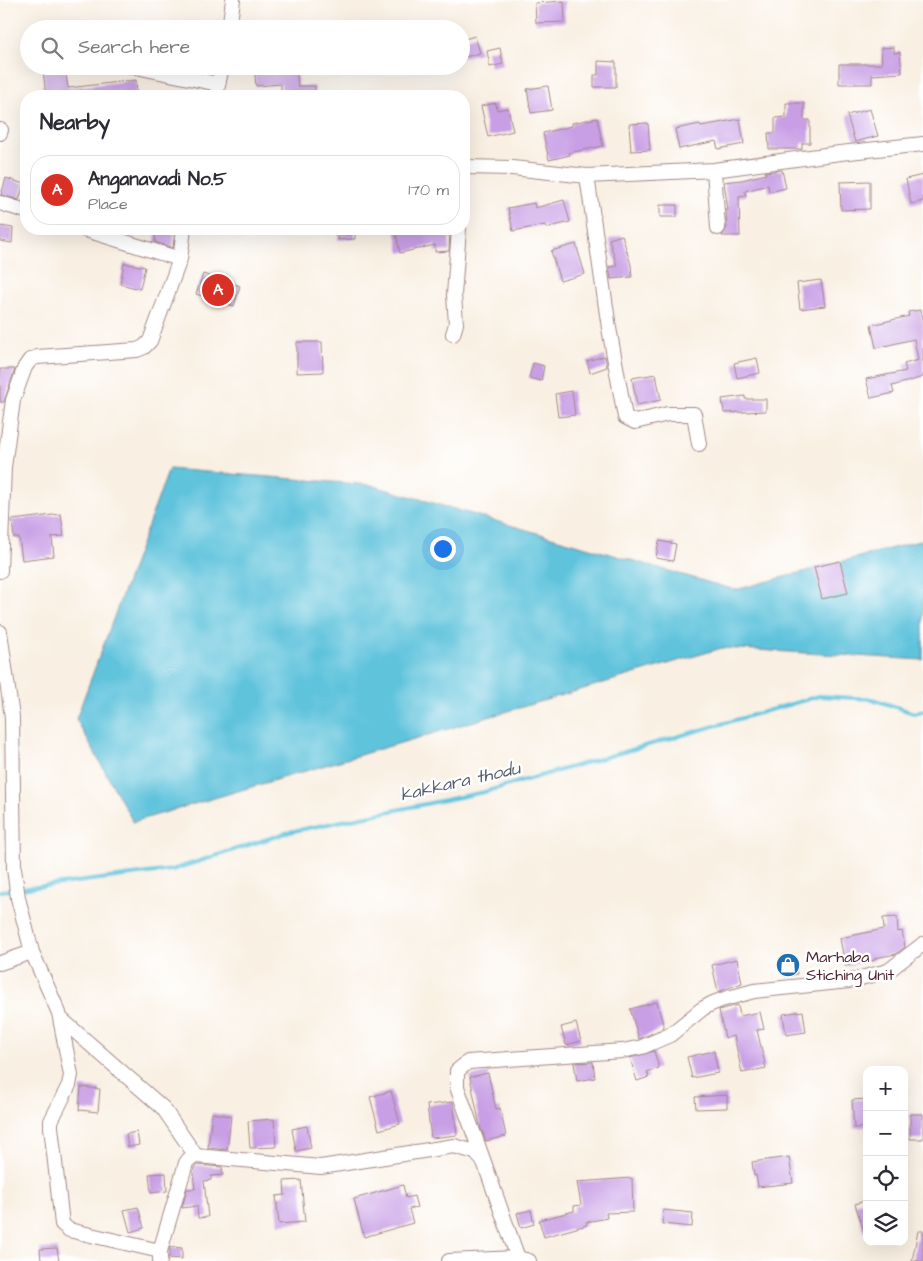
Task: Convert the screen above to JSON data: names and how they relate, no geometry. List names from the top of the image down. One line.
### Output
{"water":["kakkara thodu"],"places":{"shop":["Marhaba Stiching Unit"]},"page":{"search":"Search here","heading":"Nearby","list":[{"mark":"A","name":"Anganavadi No.5","note":"Place","value":"170 m"}],"pins":"A","map_buttons":["+","−"]}}
